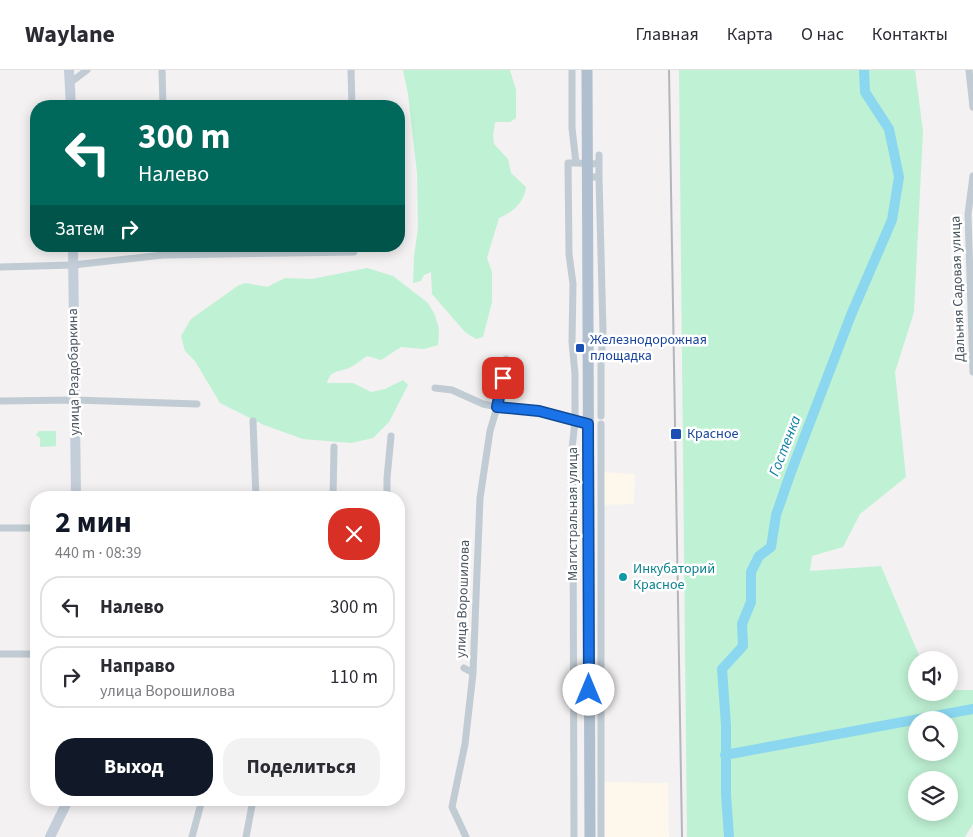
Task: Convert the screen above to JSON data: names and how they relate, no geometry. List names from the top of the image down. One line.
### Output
{"streets":{"main road":["Магистральная улица"],"street":["Дальняя Садовая улица","улица Раздобаркина","улица Ворошилова"]},"water":["Гостенка"],"places":{"transit":["Железнодорожная площадка","Красное"],"other":["Инкубаторий Красное"]},"page":{"header":"Waylane","nav":["Главная","Карта","О нас","Контакты"],"turn":["300 m","Налево"],"then":"Затем","heading":["2 мин","440 m · 08:39"],"list":[{"name":"Налево","value":"300 m"},{"name":"Направо","note":"улица Ворошилова","value":"110 m"}],"buttons":["Выход","Поделиться"]}}
